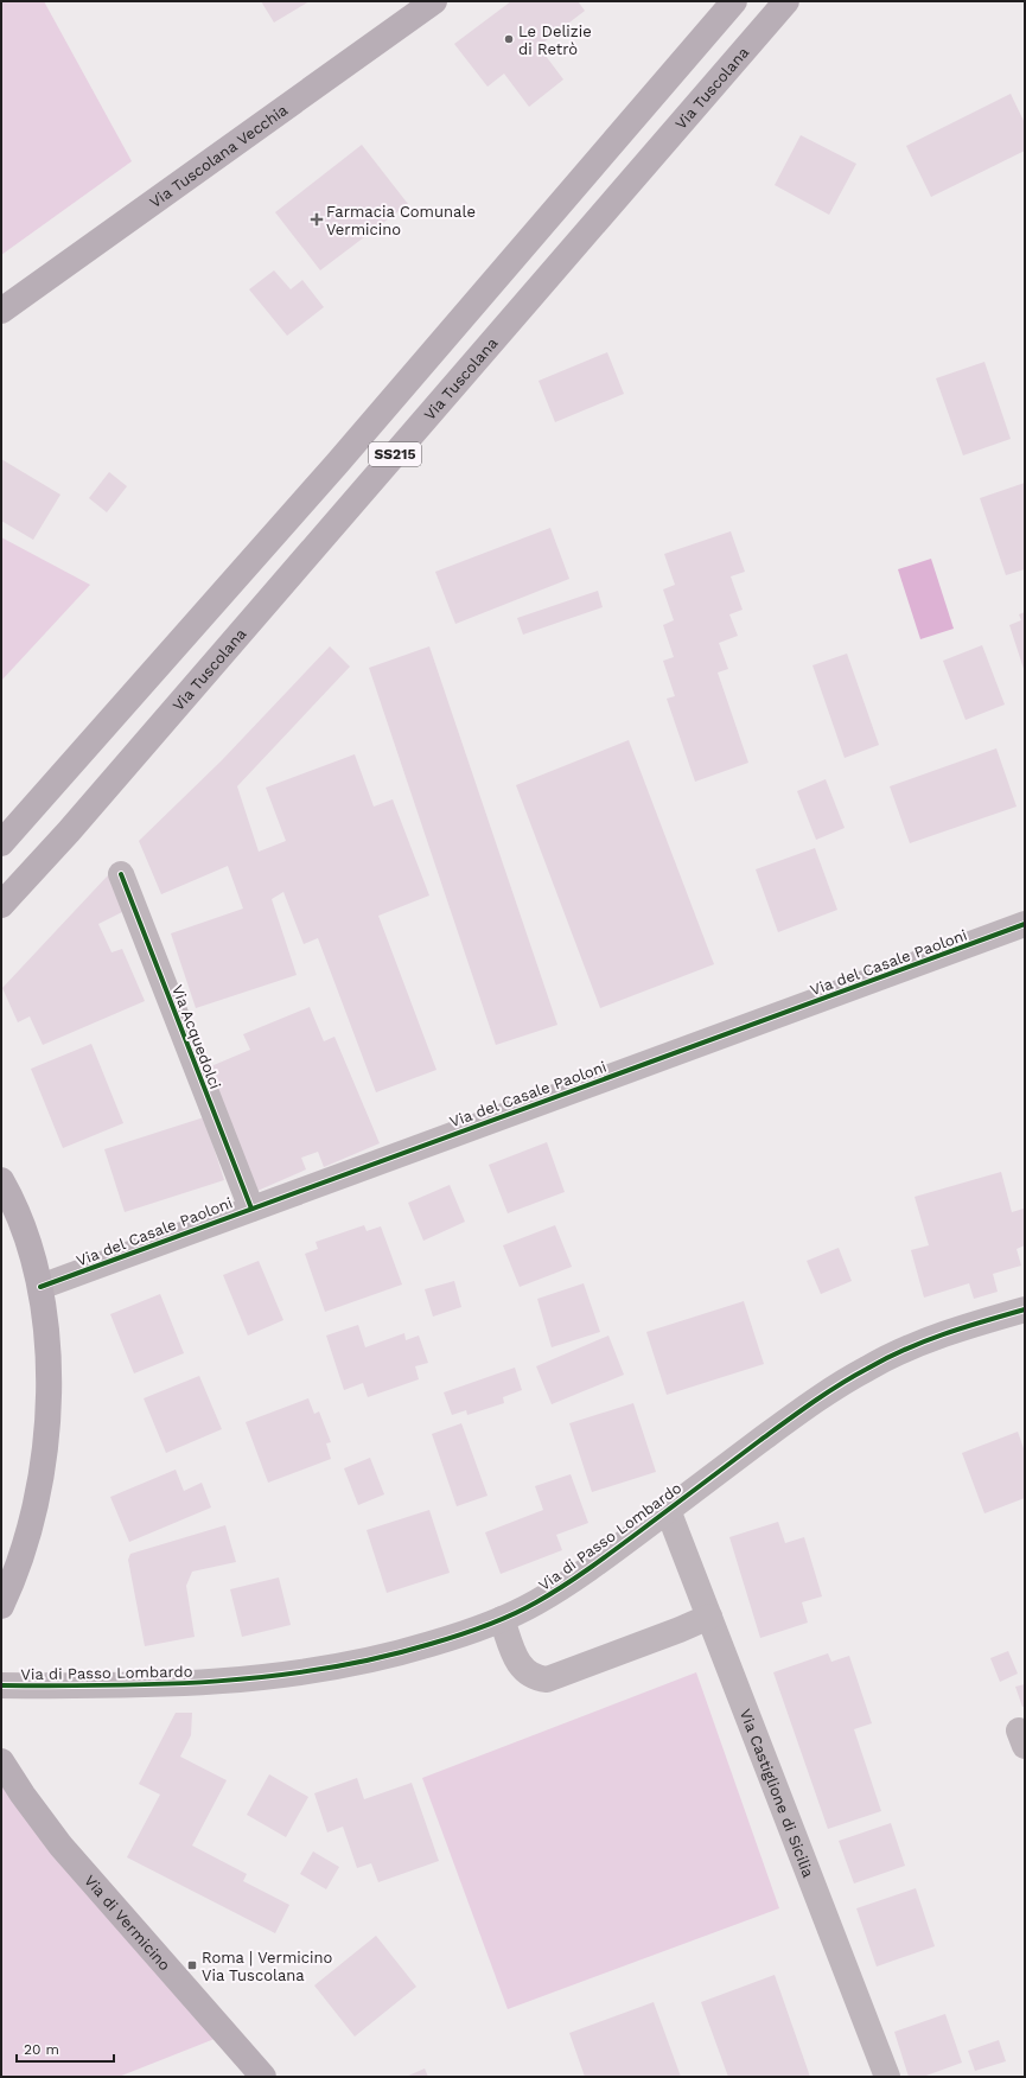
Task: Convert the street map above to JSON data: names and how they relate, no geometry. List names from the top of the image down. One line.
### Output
{"streets":{"main road":["Via Tuscolana","Via Tuscolana Vecchia","SS215","Via di Vermicino"],"street":["Via del Casale Paoloni","Via Acquedolci","Via di Passo Lombardo","Via Castiglione di Sicilia"]},"crossings":[["Via del Casale Paoloni","Via Acquedolci"],["Via di Passo Lombardo","Via Castiglione di Sicilia"]],"places":{"other":["Le Delizie di Retrò"],"health":["Farmacia Comunale Vermicino"],"transit":["Roma | Vermicino Via Tuscolana"]},"scale_bar":"20 m"}
